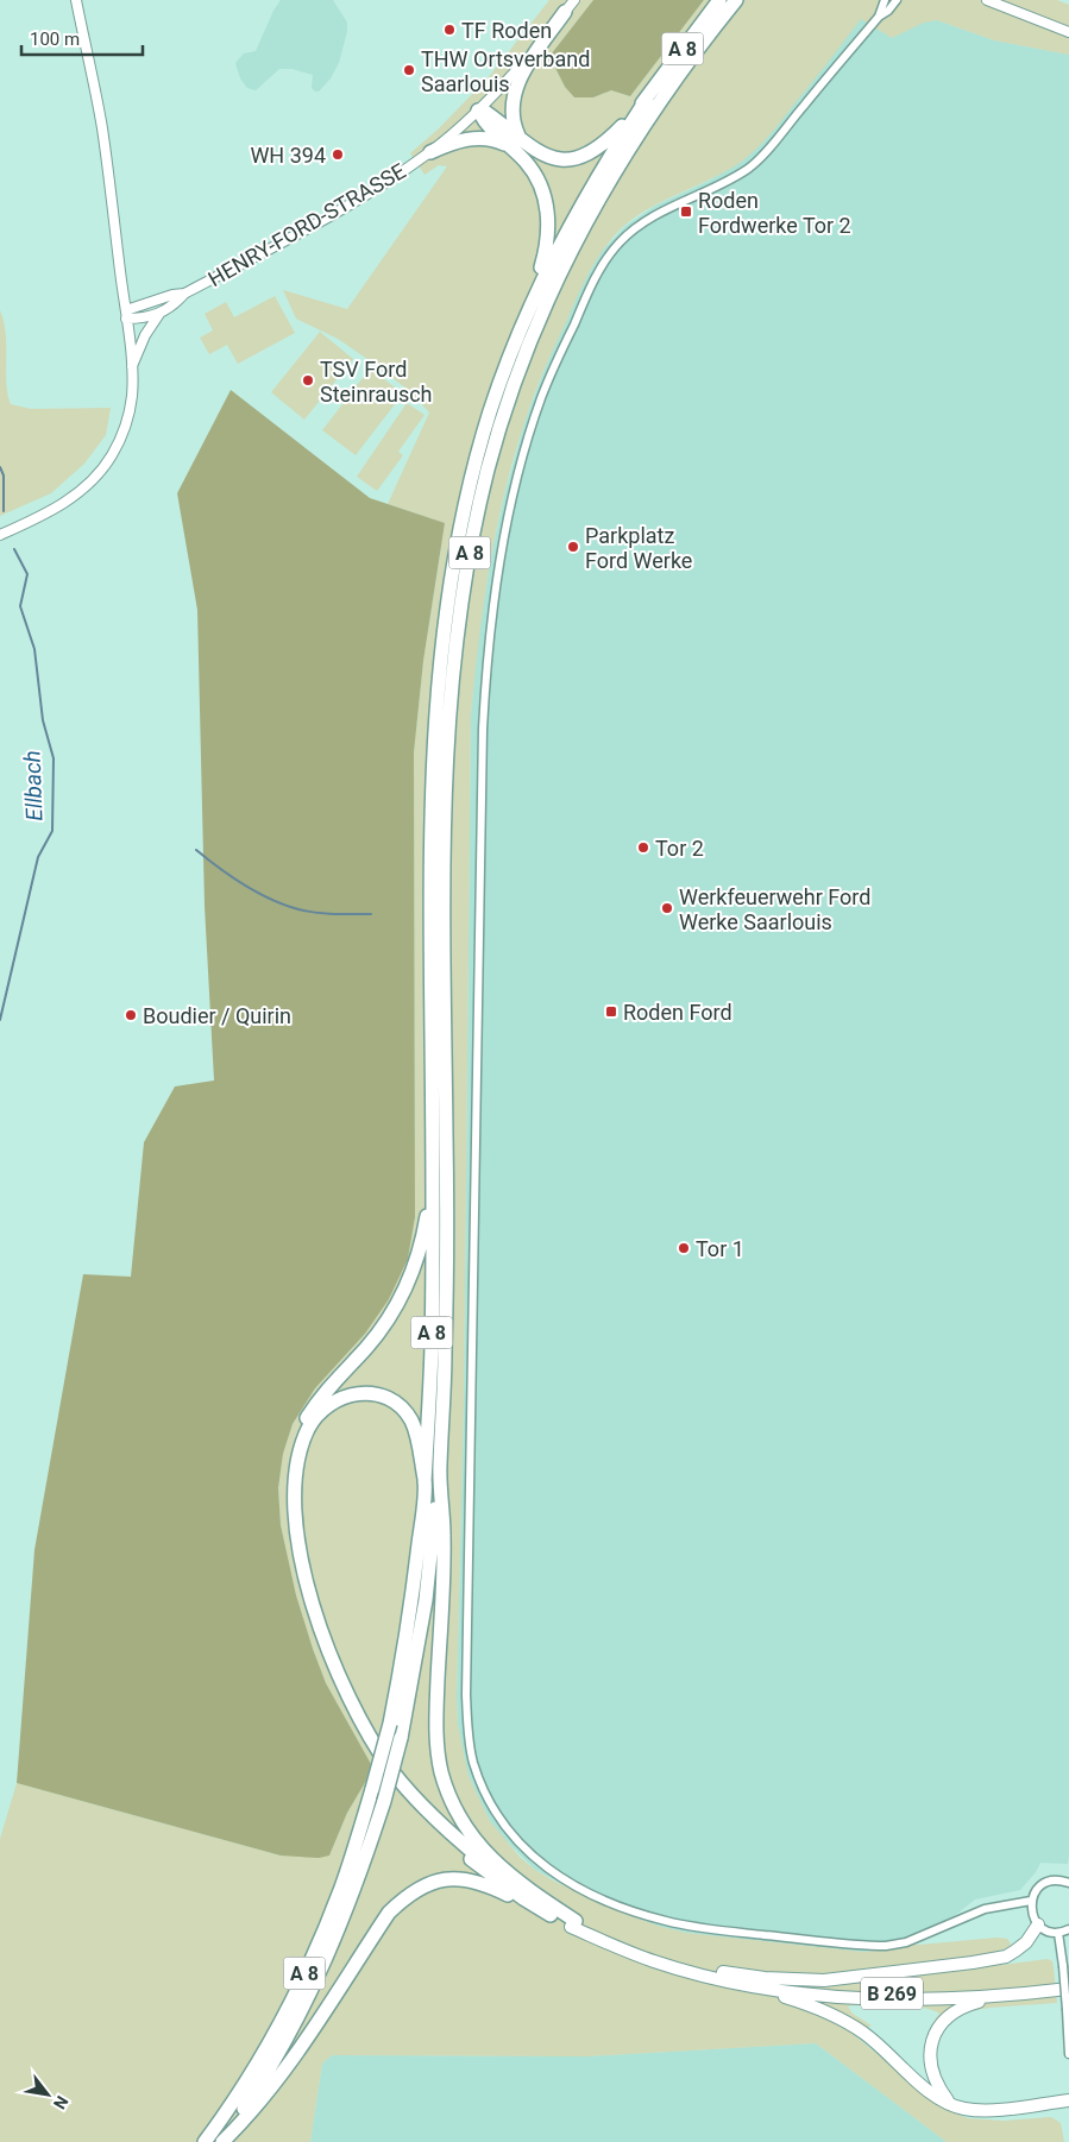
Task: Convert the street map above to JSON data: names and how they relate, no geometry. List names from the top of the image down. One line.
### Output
{"streets":{"highway":["A 8"],"main road":["B 269"],"street":["HENRY-FORD-STRASSE"]},"water":["Ellbach"],"places":{"other":["TF Roden","THW Ortsverband Saarlouis","WH 394","TSV Ford Steinrausch","Parkplatz Ford Werke","Tor 2","Werkfeuerwehr Ford Werke Saarlouis","Boudier / Quirin","Tor 1"],"transit":["Roden Fordwerke Tor 2","Roden Ford"]},"scale_bar":"100 m","north":"bottom right"}
